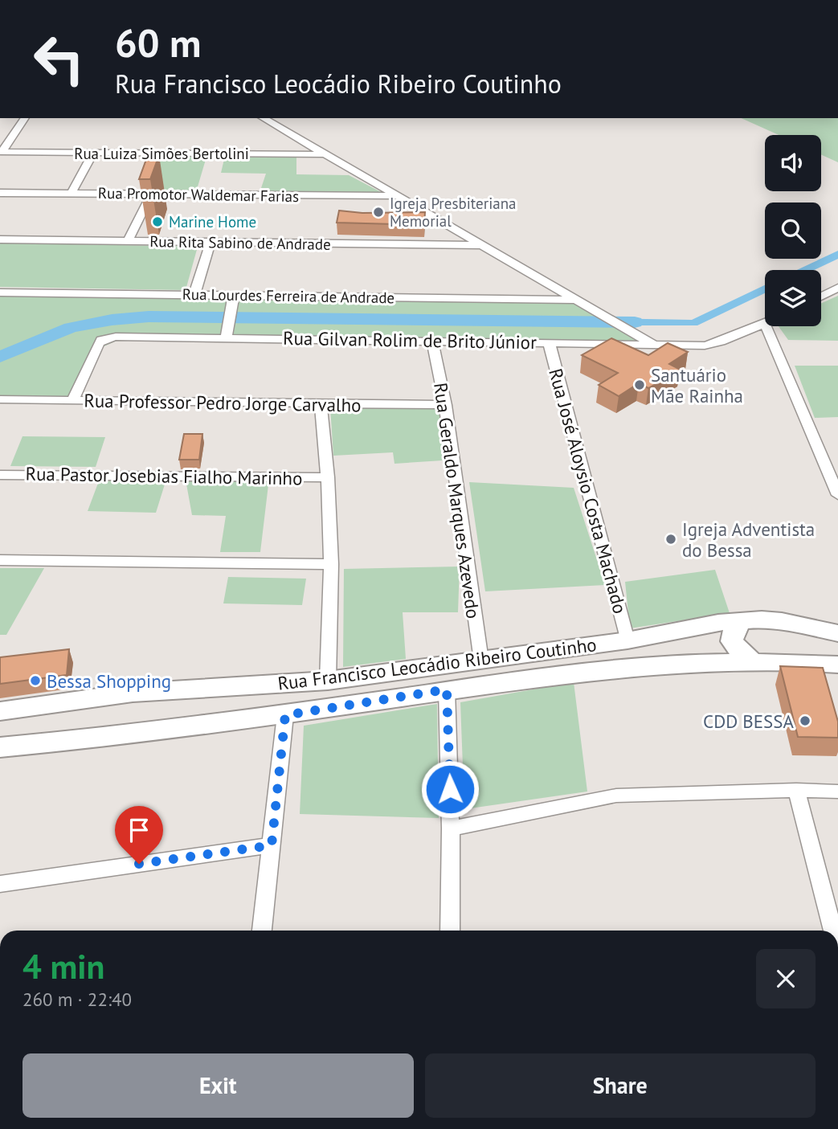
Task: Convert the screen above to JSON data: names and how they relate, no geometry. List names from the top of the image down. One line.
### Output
{"streets":{"main road":["Rua Francisco Leocádio Ribeiro Coutinho"],"street":["Rua Luiza Simões Bertolini","Rua Promotor Waldemar Farias","Rua Rita Sabino de Andrade","Rua Lourdes Ferreira de Andrade","Rua Gilvan Rolim de Brito Júnior","Rua Professor Pedro Jorge Carvalho","Rua Pastor Josebias Fialho Marinho","Rua José Aloysio Costa Machado","Rua Geraldo Marques Azevedo"]},"crossings":[["Rua Gilvan Rolim de Brito Júnior","Rua Professor Pedro Jorge Carvalho"],["Rua Gilvan Rolim de Brito Júnior","Rua José Aloysio Costa Machado"],["Rua Gilvan Rolim de Brito Júnior","Rua Geraldo Marques Azevedo"],["Rua Professor Pedro Jorge Carvalho","Rua Geraldo Marques Azevedo"],["Rua José Aloysio Costa Machado","Rua Francisco Leocádio Ribeiro Coutinho"],["Rua Geraldo Marques Azevedo","Rua Francisco Leocádio Ribeiro Coutinho"]],"places":["Igreja Presbiteriana Memorial","Marine Home","Santuário Mãe Rainha","Igreja Adventista do Bessa","Bessa Shopping","CDD BESSA"],"page":{"turn":["60 m","Rua Francisco Leocádio Ribeiro Coutinho"],"heading":["4 min","260 m · 22:40"],"buttons":["Exit","Share"]}}
